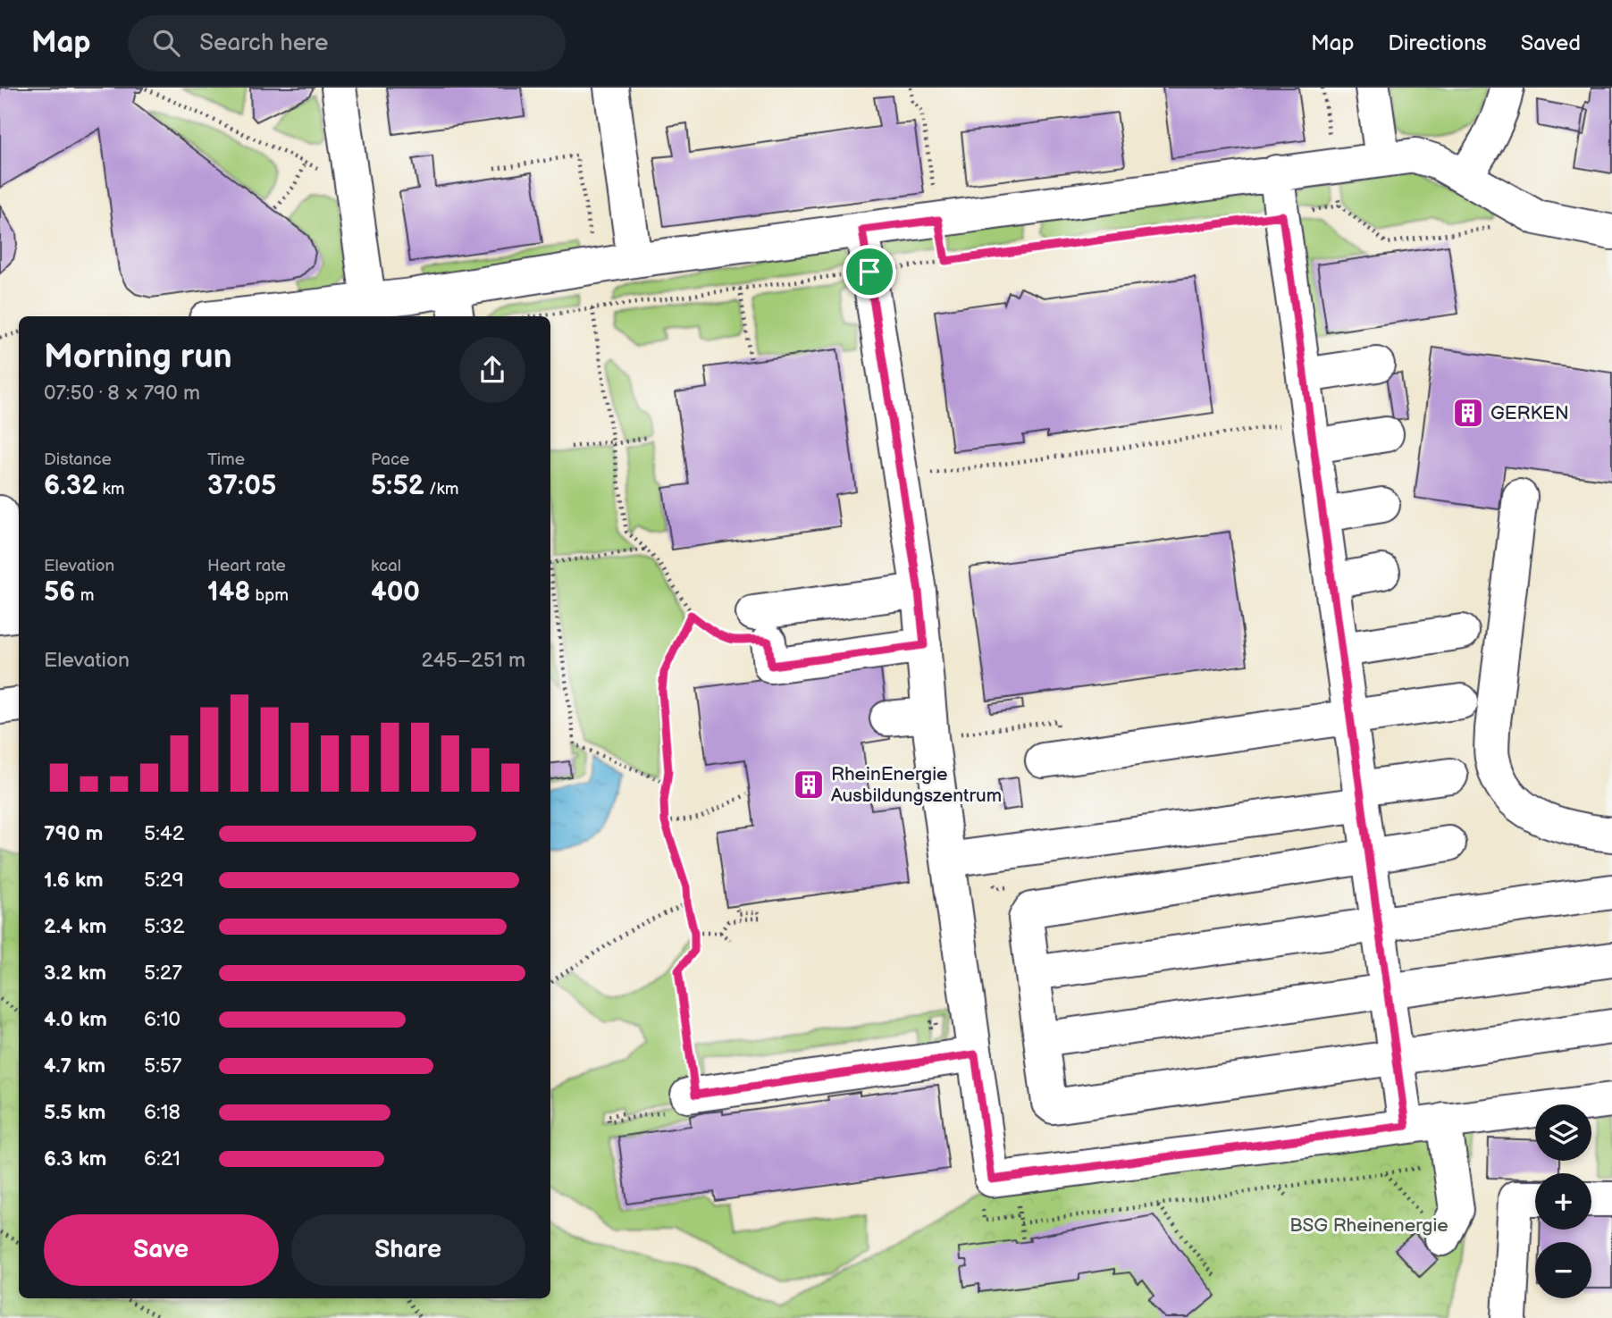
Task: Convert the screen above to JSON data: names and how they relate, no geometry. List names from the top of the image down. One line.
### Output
{"parks":["BSG Rheinenergie"],"places":{"building":["GERKEN","RheinEnergie Ausbildungszentrum"]},"page":{"header":"Map","search":"Search here","nav":["Map","Directions","Saved"],"heading":["Morning run","07:50 · 8 × 790 m"],"stats":[["Distance","6.32 km"],["Time","37:05"],["Pace","5:52 /km"],["Elevation","56 m"],["Heart rate","148 bpm"],["kcal","400"]],"chart":["Elevation","245–251 m"],"list":[{"name":"790 m","note":"5:42"},{"name":"1.6 km","note":"5:29"},{"name":"2.4 km","note":"5:32"},{"name":"3.2 km","note":"5:27"},{"name":"4.0 km","note":"6:10"},{"name":"4.7 km","note":"5:57"},{"name":"5.5 km","note":"6:18"},{"name":"6.3 km","note":"6:21"}],"map_buttons":["+","−"],"buttons":["Save","Share"]}}
